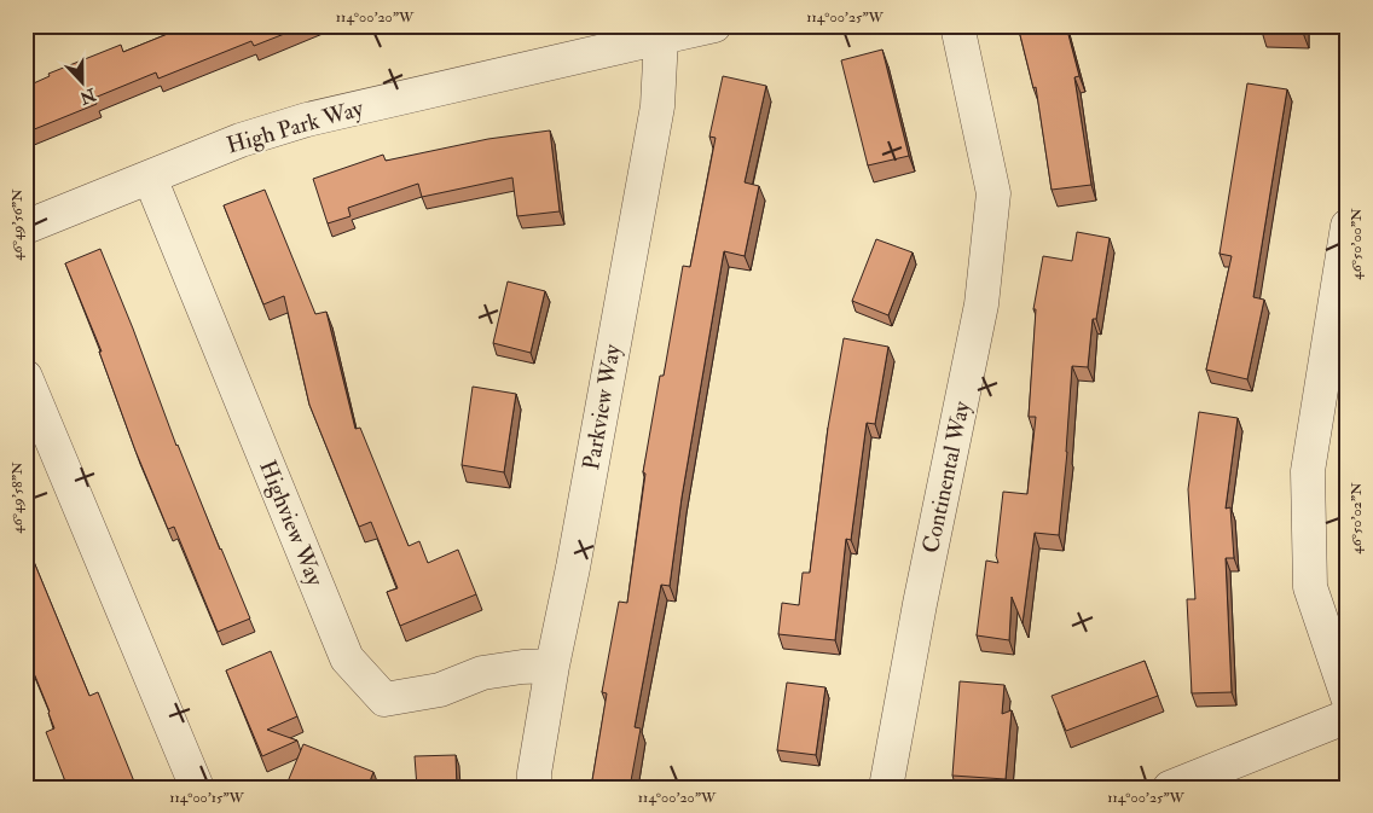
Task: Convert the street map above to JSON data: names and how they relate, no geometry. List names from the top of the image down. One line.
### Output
{"streets":{"street":["High Park Way","Parkview Way","Continental Way","Highview Way"]},"crossings":[["High Park Way","Parkview Way"],["High Park Way","Highview Way"],["Parkview Way","Highview Way"]],"north":"bottom","coordinates":["114°00'20\"W","114°00'25\"W","46°49'56\"N","46°50'00\"N","46°49'58\"N","46°50'02\"N","114°00'15\"W"]}
